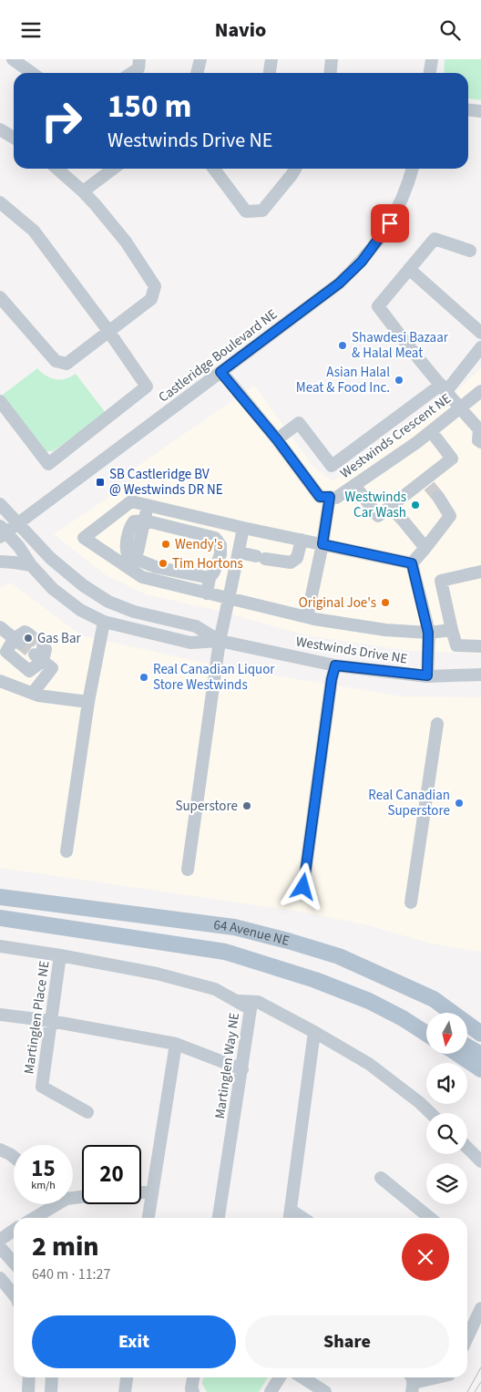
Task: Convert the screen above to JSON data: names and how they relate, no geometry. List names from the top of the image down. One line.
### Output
{"streets":{"main road":["64 Avenue NE"],"street":["Castleridge Boulevard NE","Westwinds Crescent NE","Westwinds Drive NE","Martinglen Place NE","Martinglen Way NE"]},"crossings":[["Castleridge Boulevard NE","Westwinds Drive NE"],["Martinglen Place NE","Martinglen Way NE"]],"places":{"other":["Shawdesi Bazaar & Halal Meat","Asian Halal Meat & Food Inc.","Westwinds Car Wash","Wendy's","Tim Hortons","Original Joe's","Gas Bar","Real Canadian Liquor Store Westwinds","Real Canadian Superstore","Superstore"],"transit":["SB Castleridge BV @ Westwinds DR NE"]},"north":"bottom","page":{"header":"Navio","turn":["150 m","Westwinds Drive NE"],"speed":"15 km/h","limit":"20","heading":["2 min","640 m · 11:27"],"buttons":["Exit","Share"]}}
